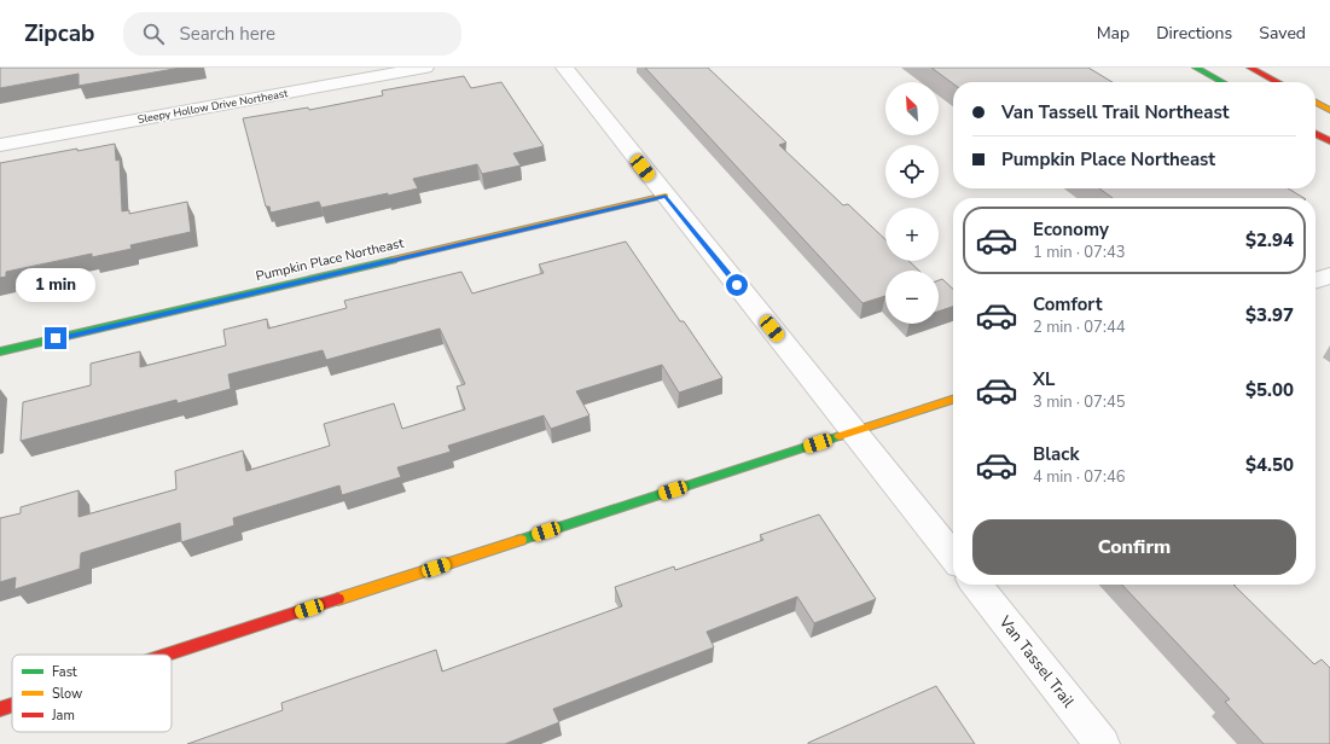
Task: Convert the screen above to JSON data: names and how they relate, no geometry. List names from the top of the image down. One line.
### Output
{"streets":{"street":["Sleepy Hollow Drive Northeast","Pumpkin Place Northeast","Van Tassel Trail"]},"legend":["Fast","Slow","Jam"],"north":"top left","page":{"header":"Zipcab","search":"Search here","nav":["Map","Directions","Saved"],"map_buttons":["+","−"],"banner":["Van Tassell Trail Northeast","Pumpkin Place Northeast"],"list":[{"name":"Economy","note":"1 min · 07:43","value":"$2.94"},{"name":"Comfort","note":"2 min · 07:44","value":"$3.97"},{"name":"XL","note":"3 min · 07:45","value":"$5.00"},{"name":"Black","note":"4 min · 07:46","value":"$4.50"}],"bubble":"1 min","buttons":"Confirm"}}
